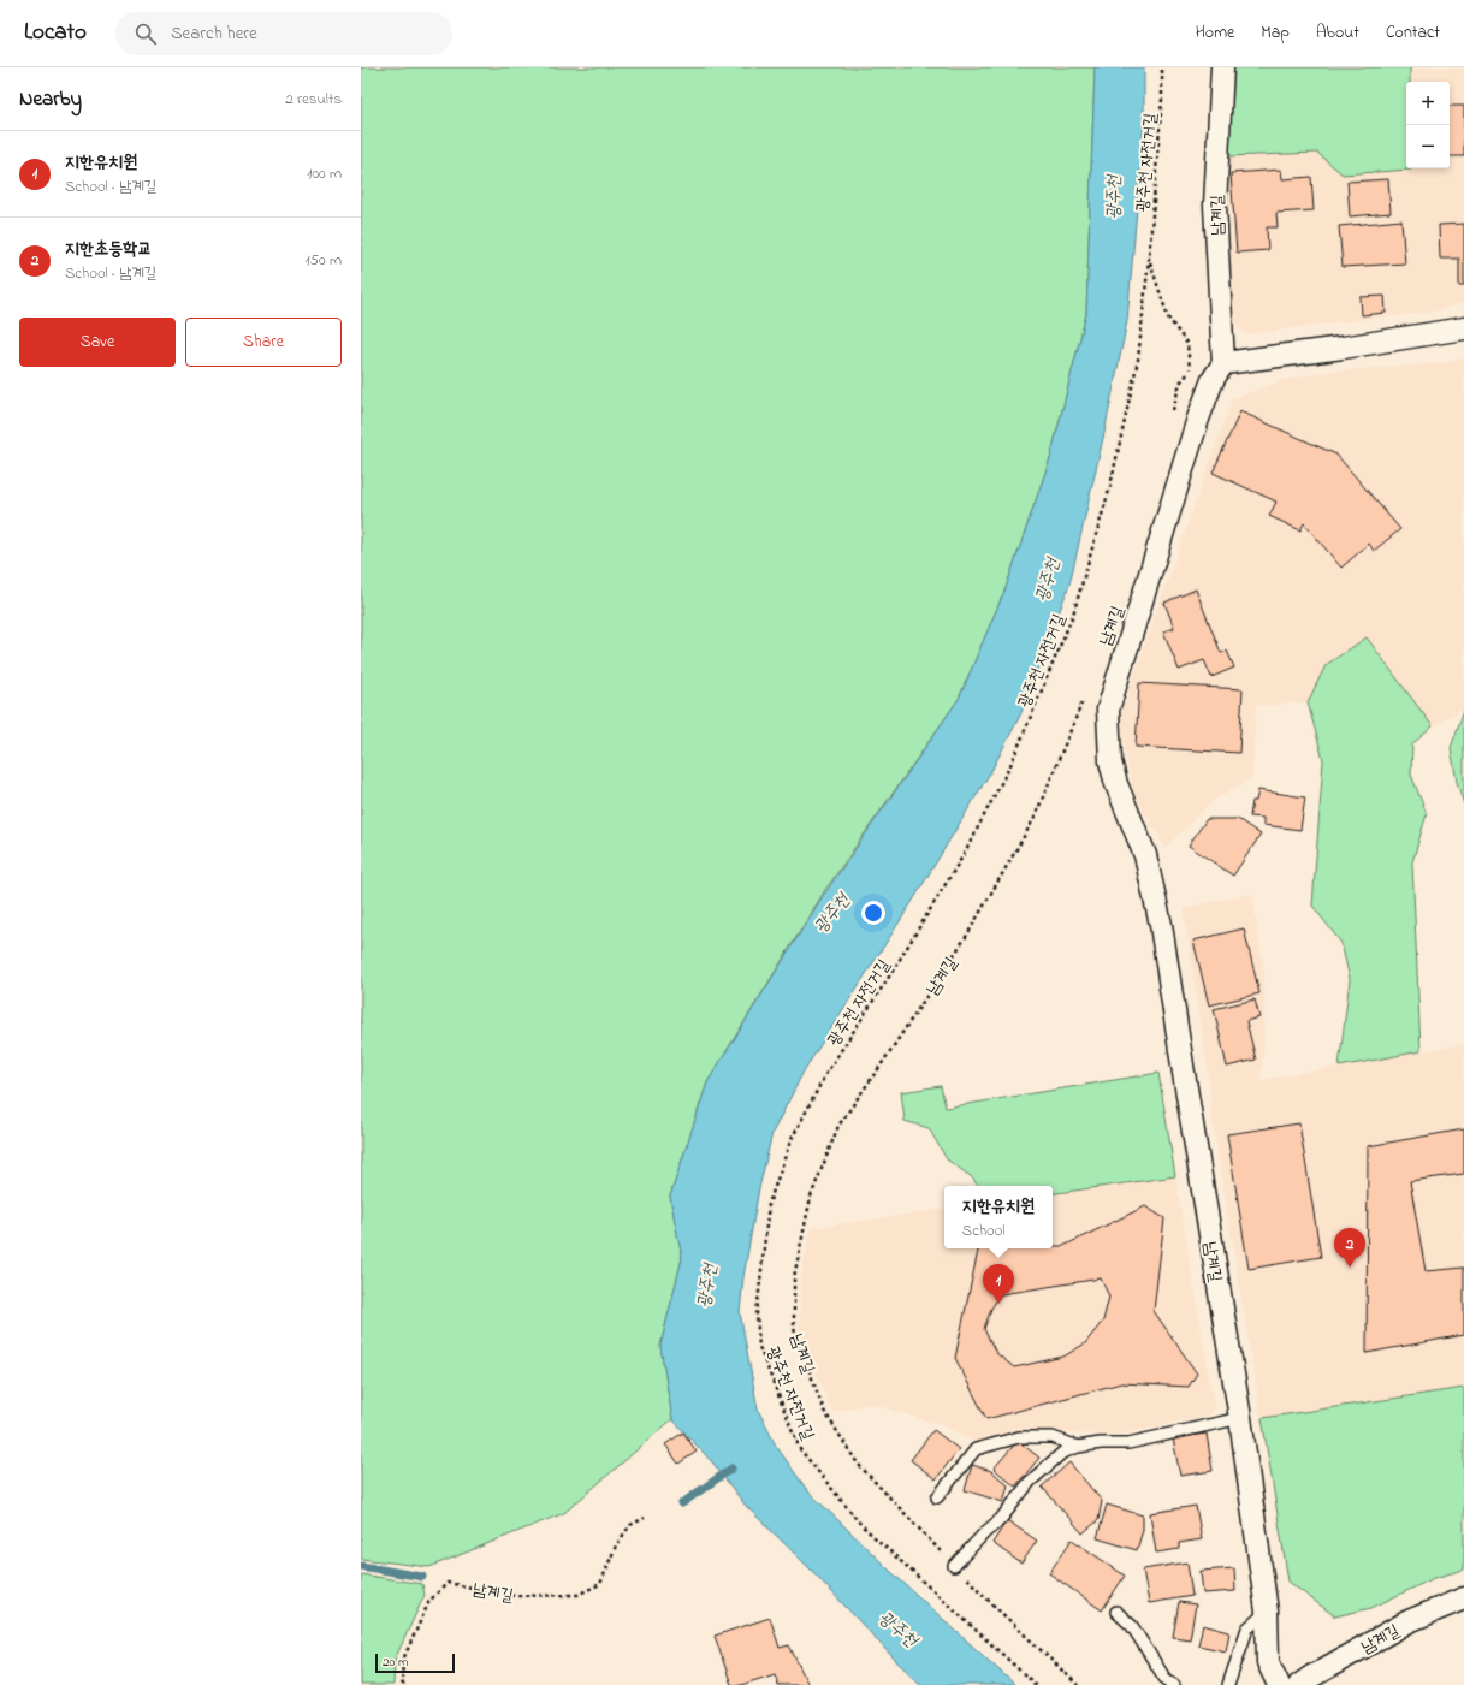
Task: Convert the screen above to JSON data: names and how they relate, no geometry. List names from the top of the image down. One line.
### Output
{"streets":{"street":["남계길"],"path":["광주천 자전거길"]},"water":["광주천"],"scale_bar":"20 m","page":{"header":"Locato","search":"Search here","nav":["Home","Map","About","Contact"],"heading":["Nearby","2 results"],"map_buttons":["+","−"],"list":[{"mark":"1","name":"지한유치원","note":"School · 남계길","value":"100 m"},{"mark":"2","name":"지한초등학교","note":"School · 남계길","value":"150 m"}],"buttons":["Save","Share"],"popup":["지한유치원","School"],"pins":["2","1"],"scale":"20 m"}}
